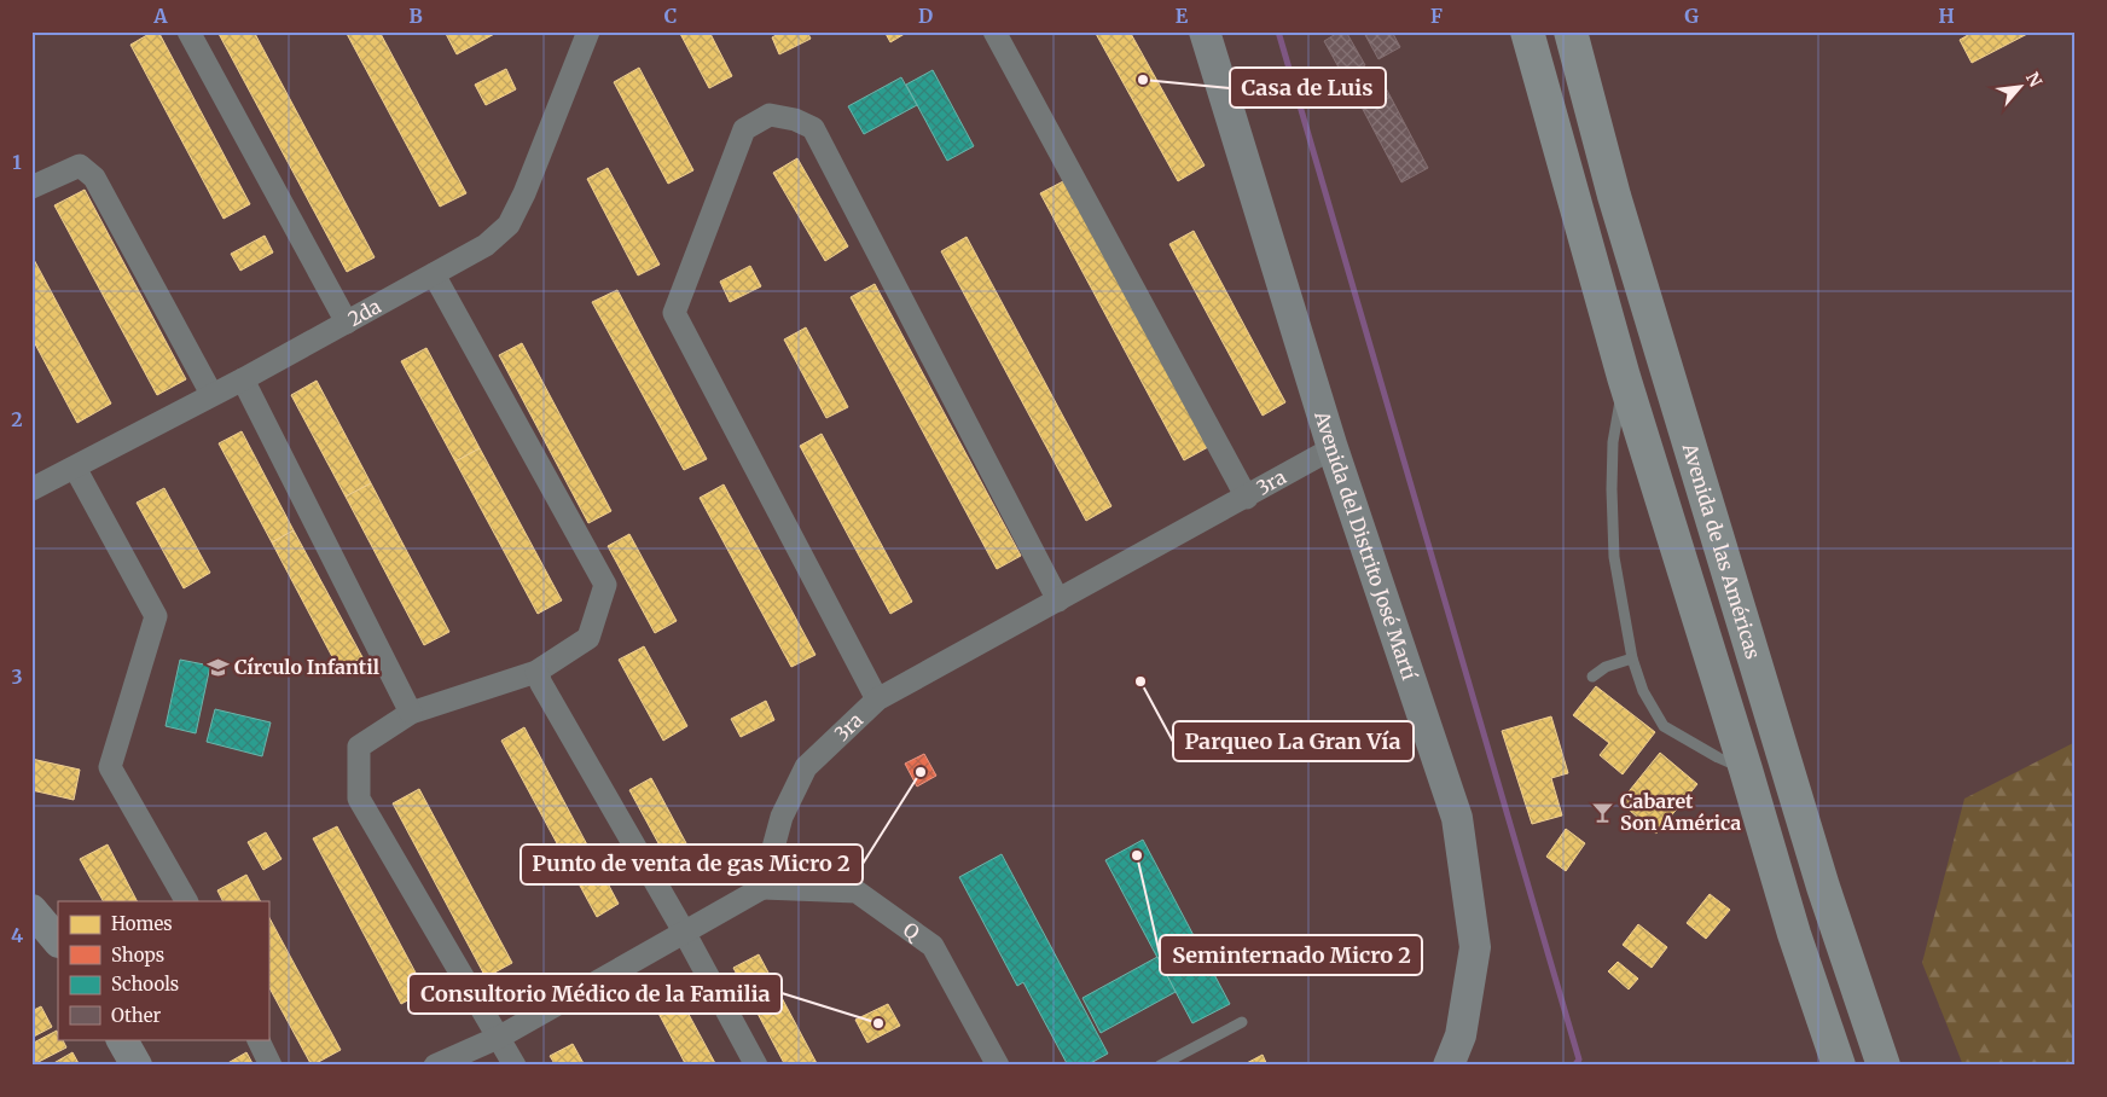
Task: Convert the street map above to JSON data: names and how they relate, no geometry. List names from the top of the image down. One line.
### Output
{"streets":{"main road":["Avenida del Distrito José Martí","Avenida de las Américas"],"street":["2da","3ra","Q"]},"crossings":[["3ra","Avenida del Distrito José Martí"],["3ra","Q"]],"places":{"other":["Casa de Luis","Parqueo La Gran Vía","Punto de venta de gas Micro 2","Seminternado Micro 2","Consultorio Médico de la Familia"],"school or university":["Círculo Infantil"],"bar":["Cabaret Son América"]},"legend":["Homes","Shops","Schools","Other"],"north":"top right","grid":{"columns":["A","B","C","D","E","F","G","H"],"rows":["1","2","3","4"]}}
